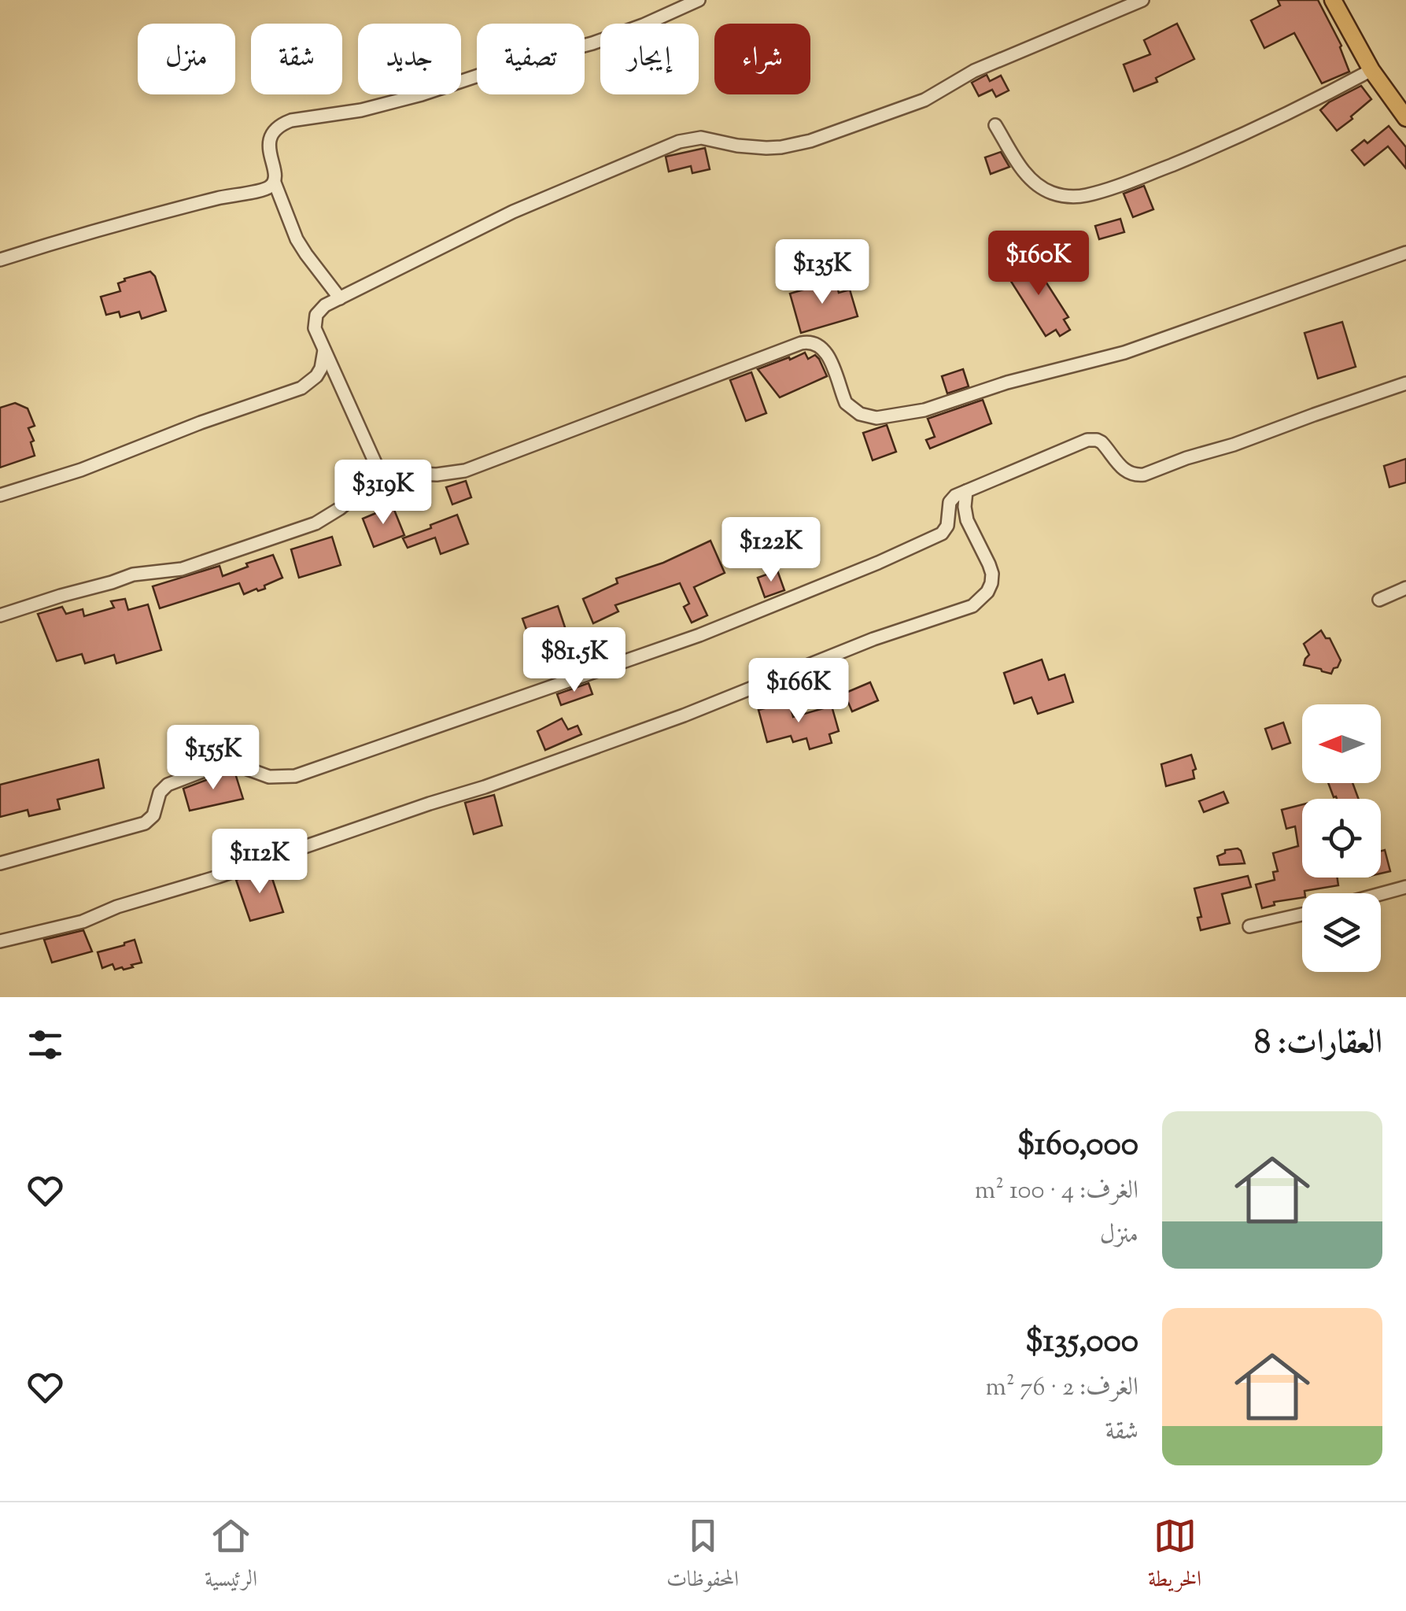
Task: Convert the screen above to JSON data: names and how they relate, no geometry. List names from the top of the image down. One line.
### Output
{"north":"left","page":{"chip":["شراء","إيجار","تصفية","جديد","شقة","منزل"],"price":["$160K","$135K","$319K","$122K","$81.5K","$166K","$155K","$112K"],"heading":"العقارات: 8","list":[{"name":"$160,000","note":"الغرف: 4 · 100 m² · منزل"},{"name":"$135,000","note":"الغرف: 2 · 76 m² · شقة"}],"tabs":["الخريطة","المحفوظات","الرئيسية"]}}
